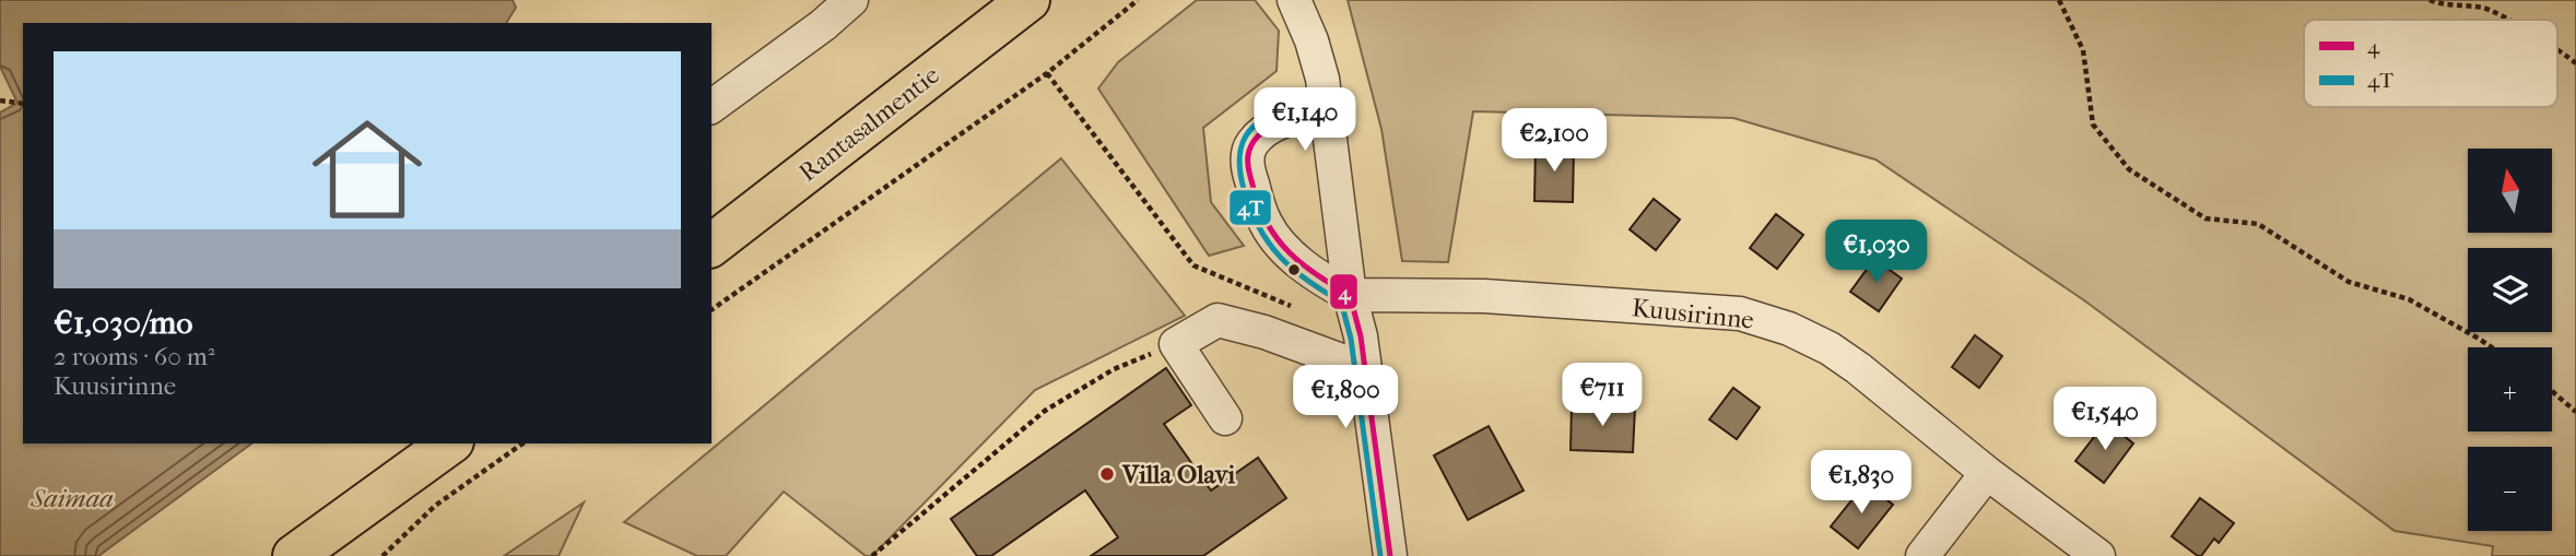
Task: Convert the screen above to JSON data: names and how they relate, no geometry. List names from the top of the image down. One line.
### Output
{"streets":{"highway":["Rantasalmentie"],"street":["Kuusirinne"]},"water":["Saimaa"],"places":["Villa Olavi"],"lines":["transit line 4T","transit line 4"],"legend":["4","4T"],"north":"top","page":{"list":[{"name":"€1,030/mo","note":"2 rooms · 60 m² · Kuusirinne"}],"price":["€1,140","€2,100","€1,030","€711","€1,800","€1,540","€1,830"],"map_buttons":["+","−"]}}
